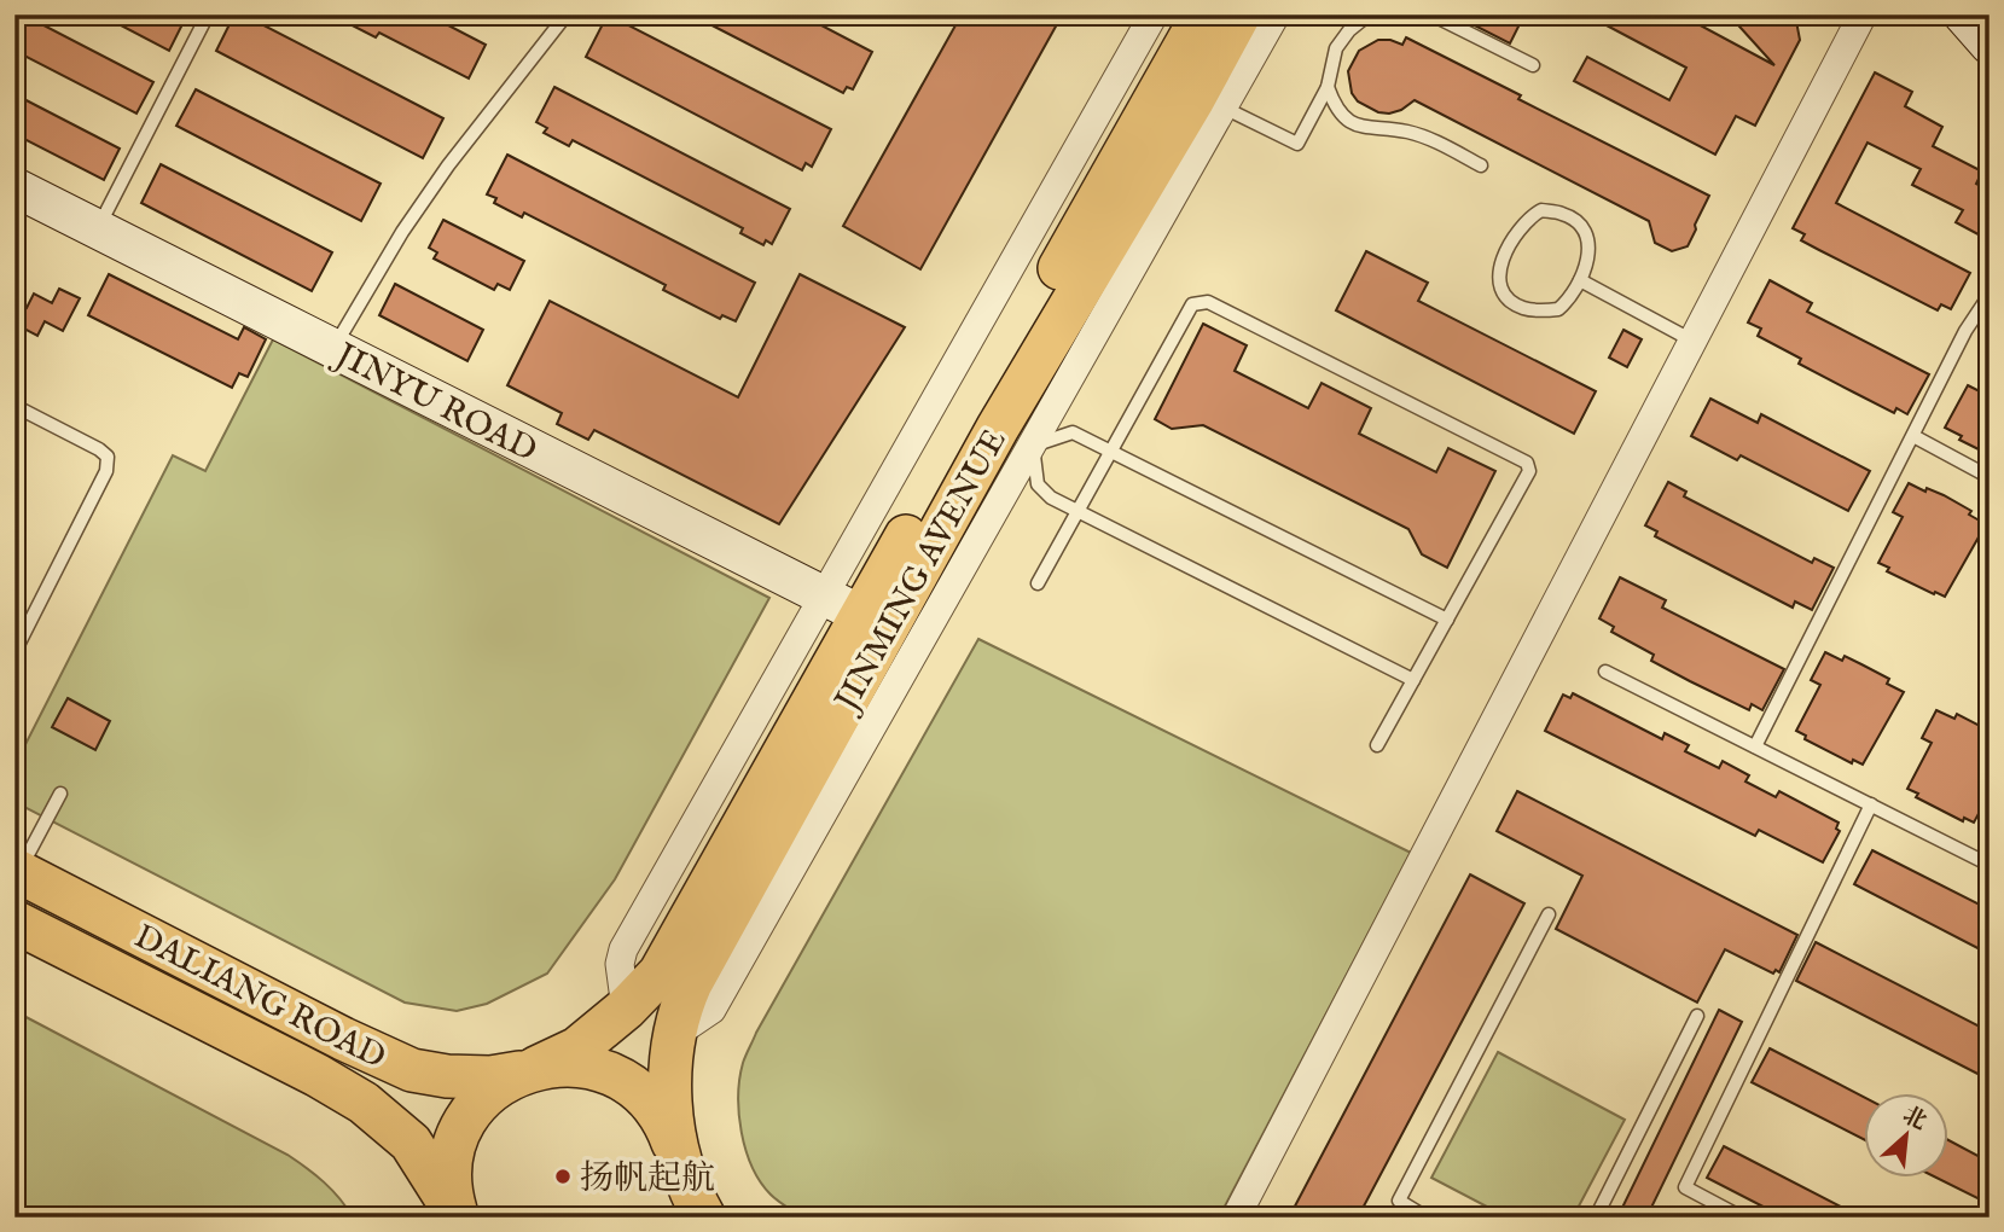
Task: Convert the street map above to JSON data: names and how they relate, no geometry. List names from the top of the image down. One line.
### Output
{"streets":{"main road":["JINMING AVENUE","DALIANG ROAD"],"street":["JINYU ROAD"]},"crossings":[["JINYU ROAD","JINMING AVENUE"],["JINMING AVENUE","DALIANG ROAD"]],"places":["扬帆起航"],"north":"top right"}
